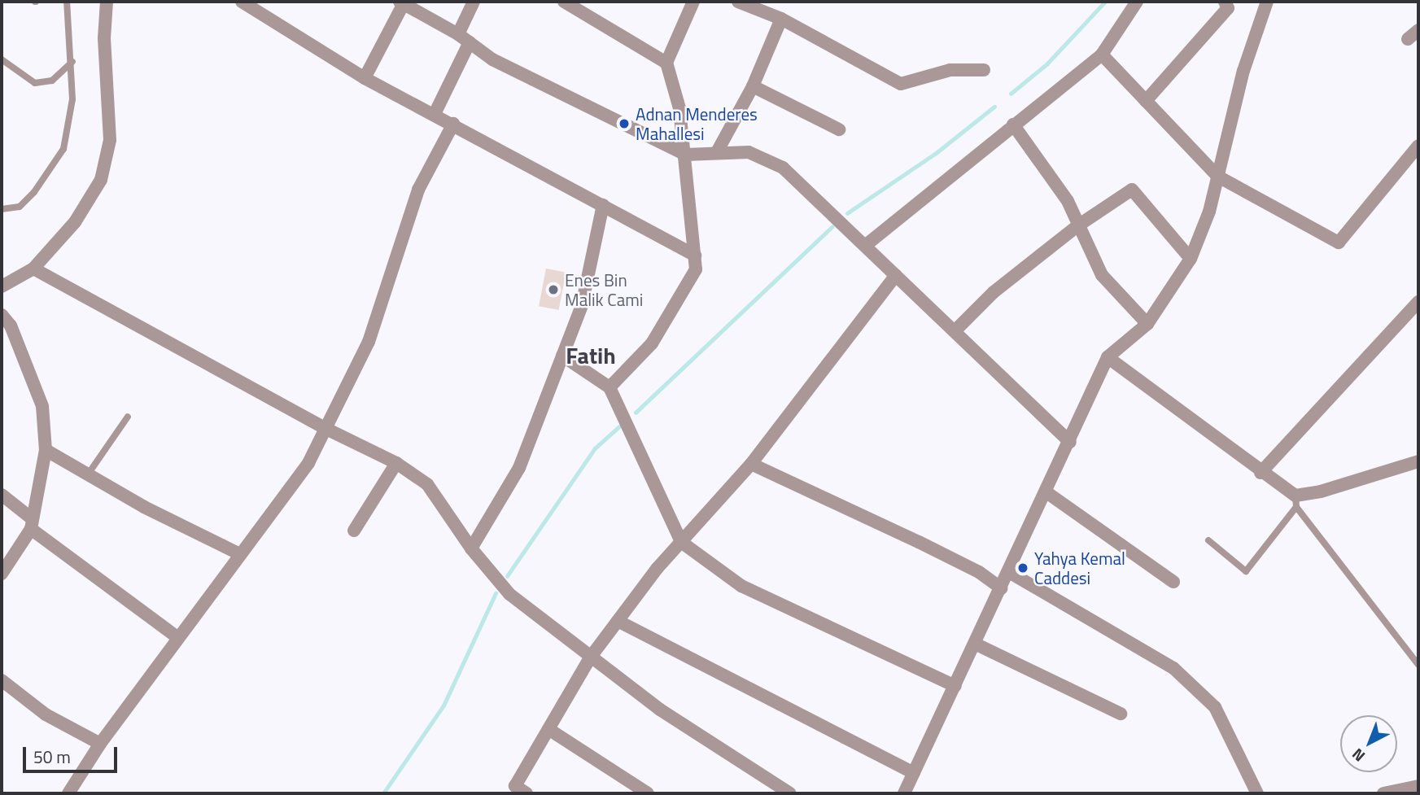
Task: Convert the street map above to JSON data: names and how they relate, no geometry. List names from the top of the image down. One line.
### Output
{"districts":["Fatih"],"places":["Adnan Menderes Mahallesi","Enes Bin Malik Cami","Yahya Kemal Caddesi"],"scale_bar":"50 m","north":"bottom left"}
